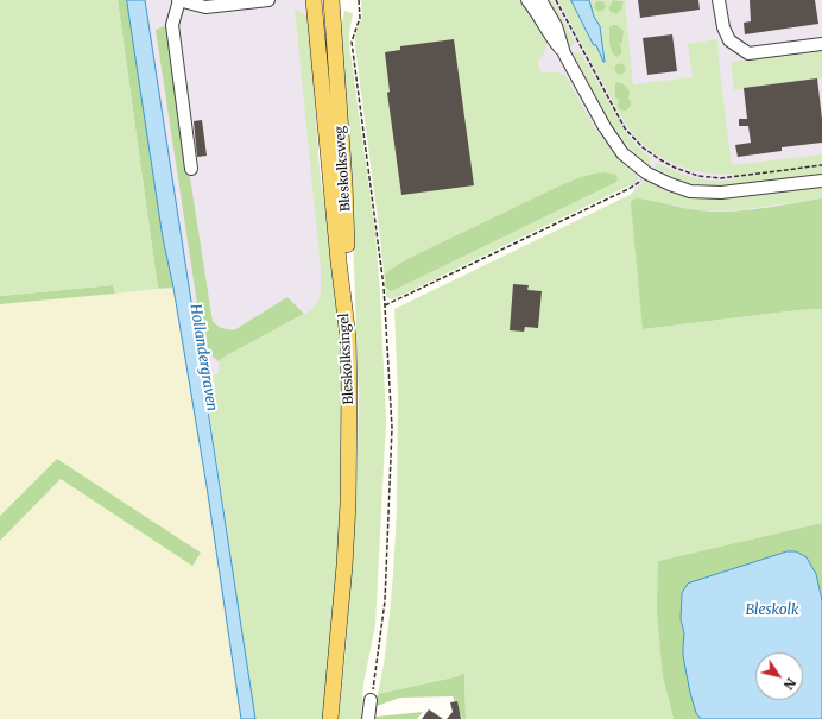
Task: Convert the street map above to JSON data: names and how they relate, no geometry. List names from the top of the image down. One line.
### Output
{"streets":{"main road":["Bleskolksweg","Bleskolksingel"]},"crossings":[["Bleskolksweg","Bleskolksingel"]],"water":["Hollandergraven","Bleskolk"],"north":"bottom right"}
